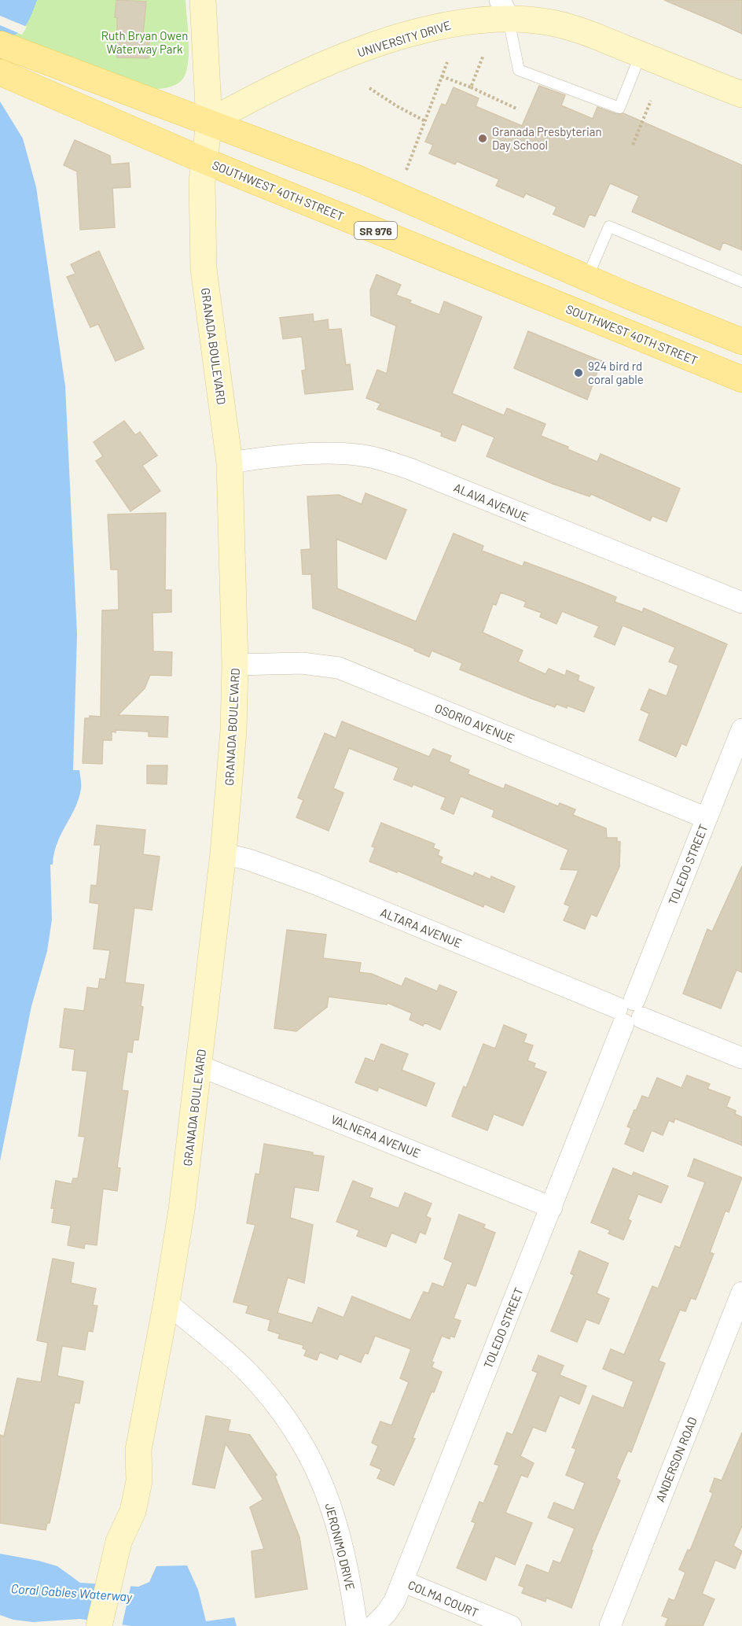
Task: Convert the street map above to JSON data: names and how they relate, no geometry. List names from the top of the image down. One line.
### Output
{"streets":{"main road":["SOUTHWEST 40TH STREET","SR 976"],"street":["UNIVERSITY DRIVE","GRANADA BOULEVARD","ALAVA AVENUE","OSORIO AVENUE","TOLEDO STREET","ALTARA AVENUE","VALNERA AVENUE","ANDERSON ROAD","JERONIMO DRIVE","COLMA COURT"]},"crossings":[["UNIVERSITY DRIVE","GRANADA BOULEVARD"],["SOUTHWEST 40TH STREET","GRANADA BOULEVARD"],["GRANADA BOULEVARD","ALAVA AVENUE"],["GRANADA BOULEVARD","OSORIO AVENUE"],["GRANADA BOULEVARD","ALTARA AVENUE"],["GRANADA BOULEVARD","VALNERA AVENUE"],["GRANADA BOULEVARD","JERONIMO DRIVE"],["OSORIO AVENUE","TOLEDO STREET"],["TOLEDO STREET","ALTARA AVENUE"],["TOLEDO STREET","VALNERA AVENUE"],["TOLEDO STREET","COLMA COURT"]],"water":["Coral Gables Waterway"],"parks":["Ruth Bryan Owen Waterway Park"],"places":["Granada Presbyterian Day School","924 bird rd coral gable"]}
